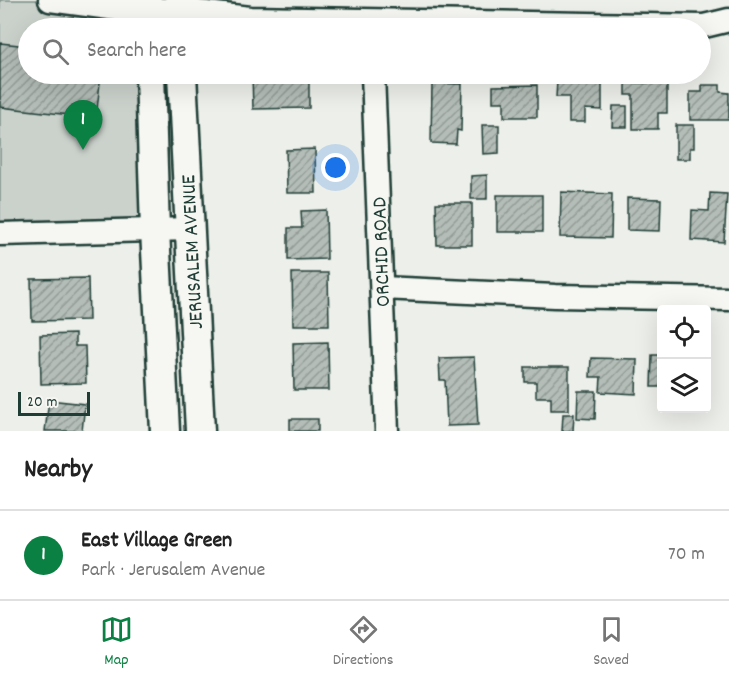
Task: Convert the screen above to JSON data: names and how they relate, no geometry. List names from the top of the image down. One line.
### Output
{"streets":{"main road":["JERUSALEM AVENUE"],"street":["ORCHID ROAD"]},"scale_bar":"20 m","page":{"search":"Search here","pins":"1","scale":"20 m","heading":"Nearby","list":[{"mark":"1","name":"East Village Green","note":"Park · Jerusalem Avenue","value":"70 m"}],"nav":["Map","Directions","Saved"]}}
